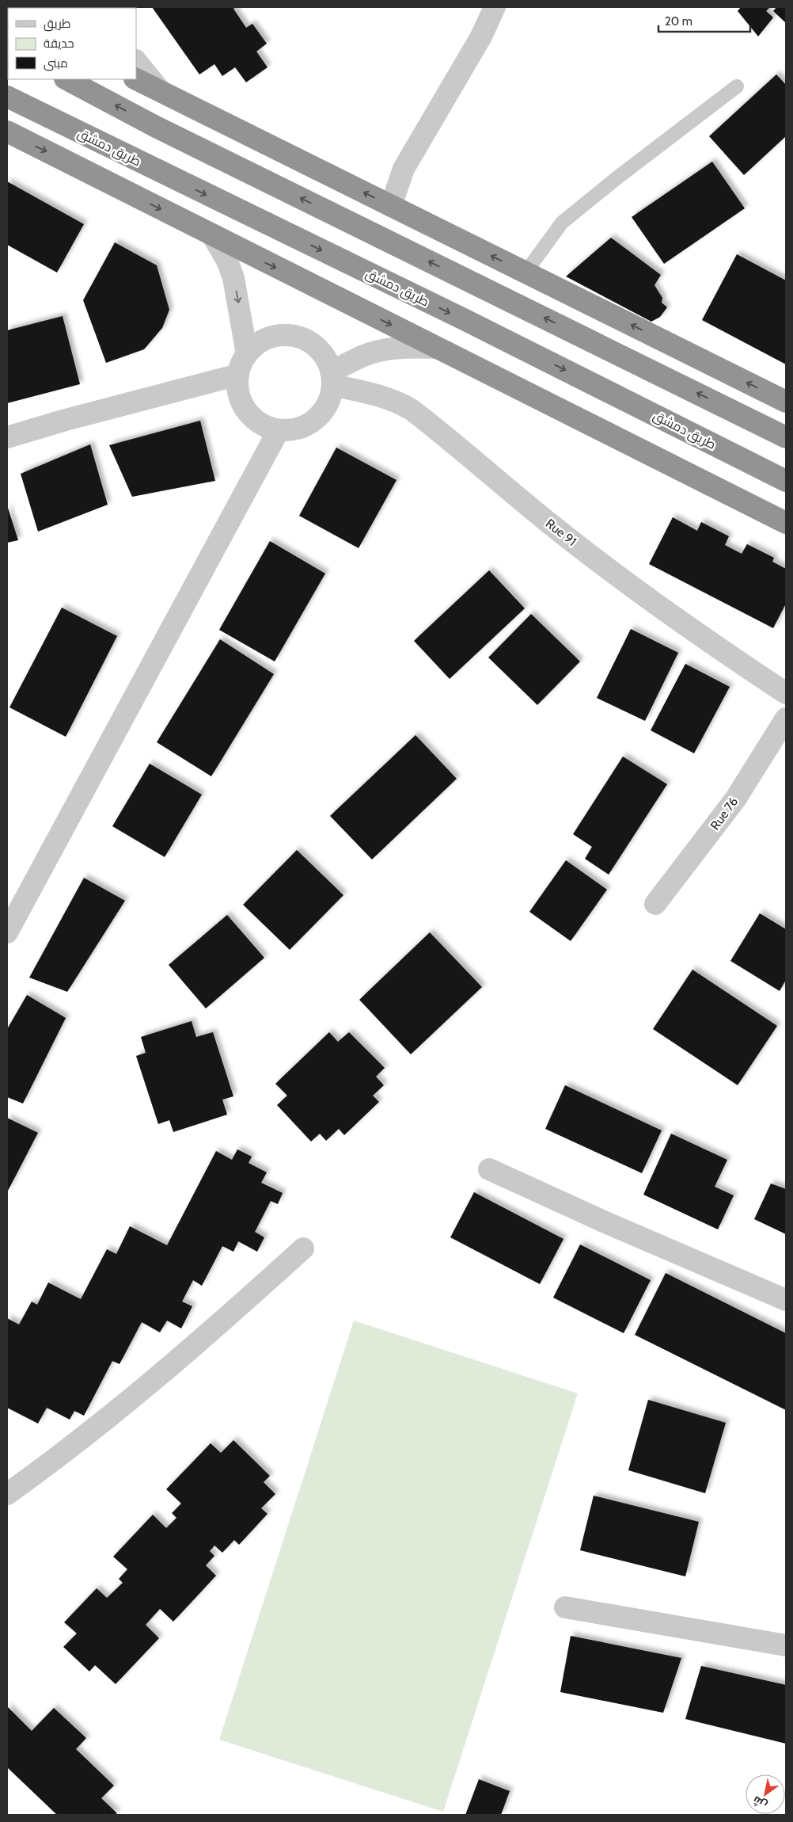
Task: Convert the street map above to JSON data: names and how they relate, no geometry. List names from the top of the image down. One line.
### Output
{"streets":{"highway":["طريق دمشق"],"street":["Rue 91","Rue 76"]},"legend":["طريق","حديقة","مبنى"],"scale_bar":"20 m","north":"bottom left"}
